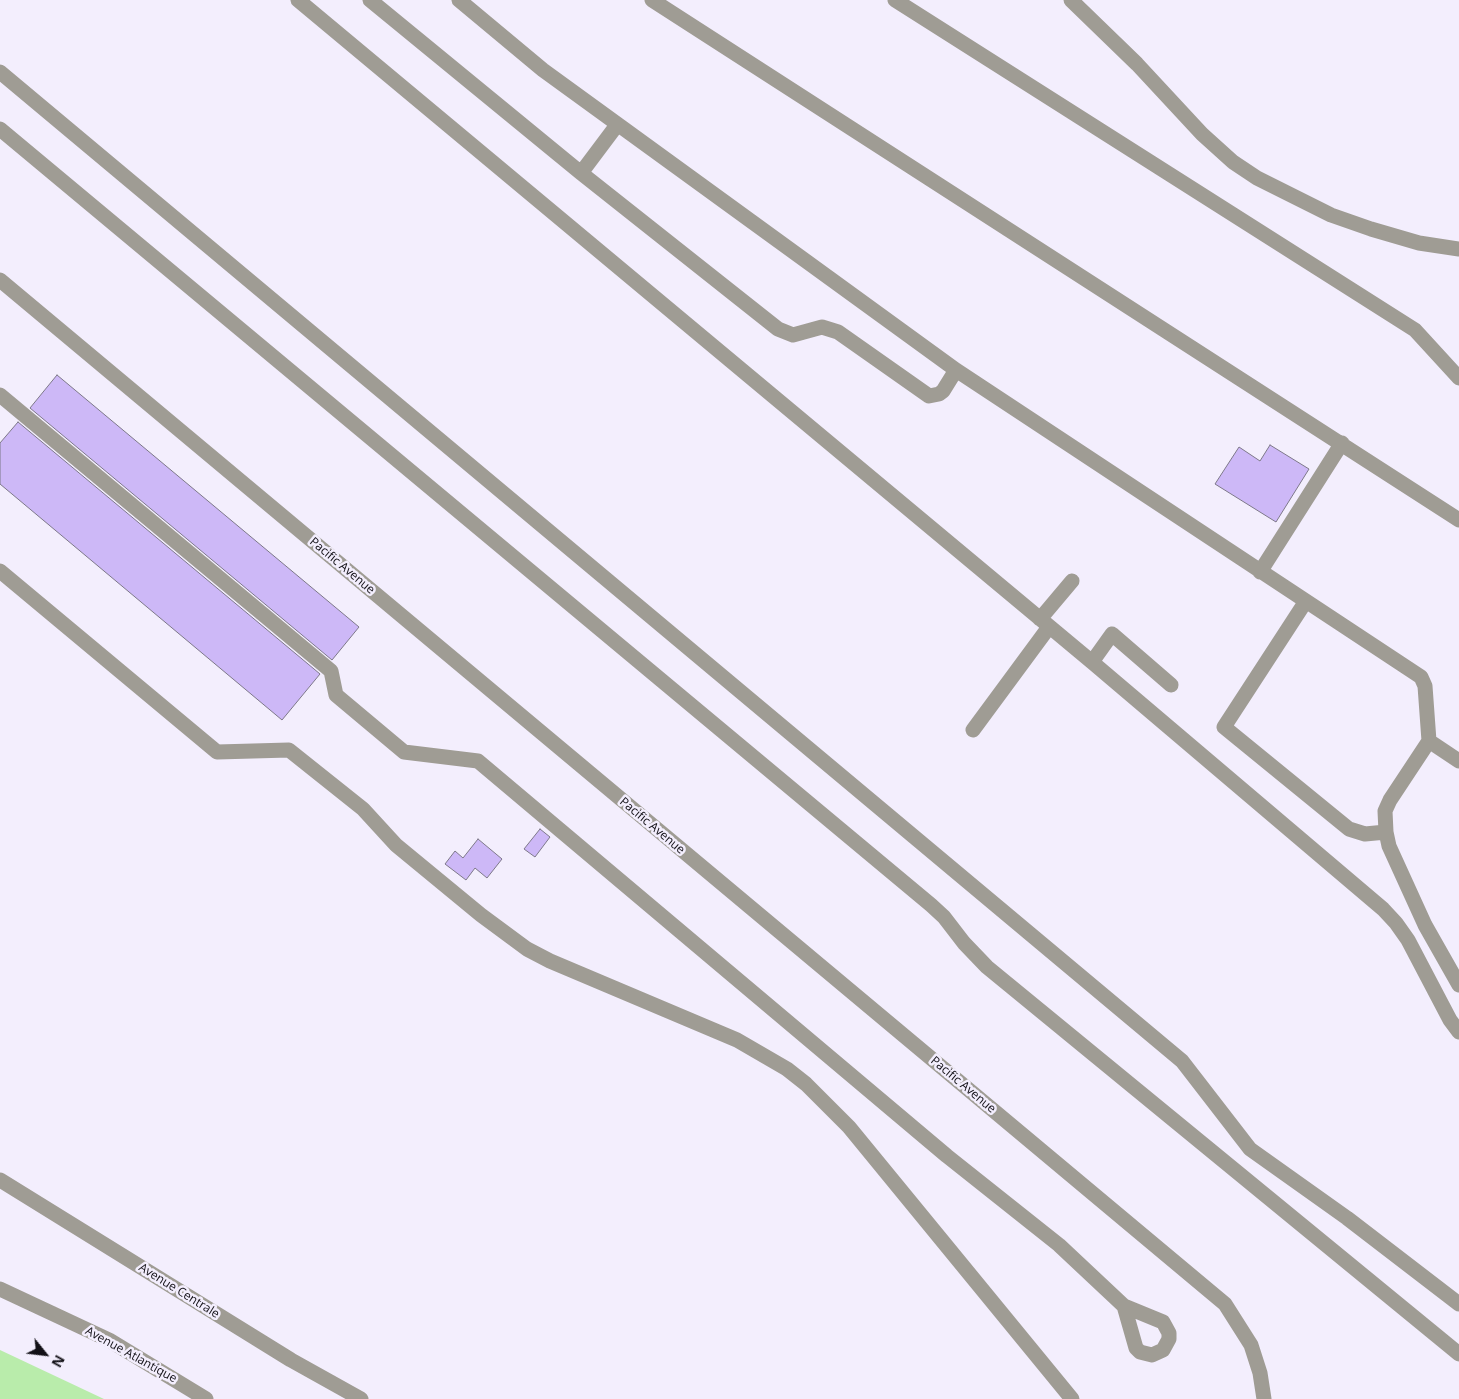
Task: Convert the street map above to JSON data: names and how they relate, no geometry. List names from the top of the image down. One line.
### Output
{"streets":{"street":["Pacific Avenue","Avenue Centrale","Avenue Atlantique"]},"north":"bottom right"}
